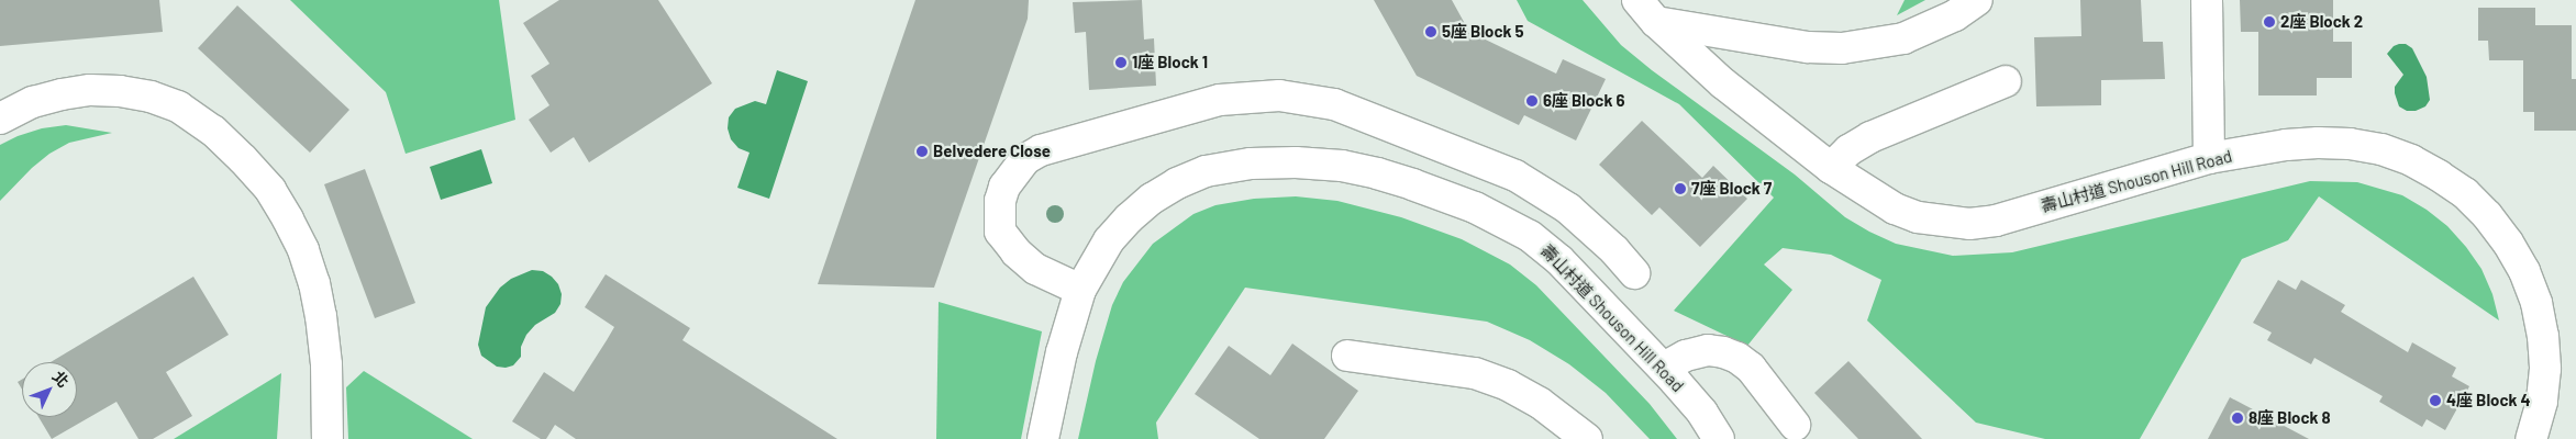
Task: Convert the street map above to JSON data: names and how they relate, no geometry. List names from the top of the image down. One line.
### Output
{"streets":{"street":["壽山村道 Shouson Hill Road"]},"places":["2座 Block 2","5座 Block 5","1座 Block 1","6座 Block 6","Belvedere Close","7座 Block 7","4座 Block 4","8座 Block 8"],"north":"top right"}
